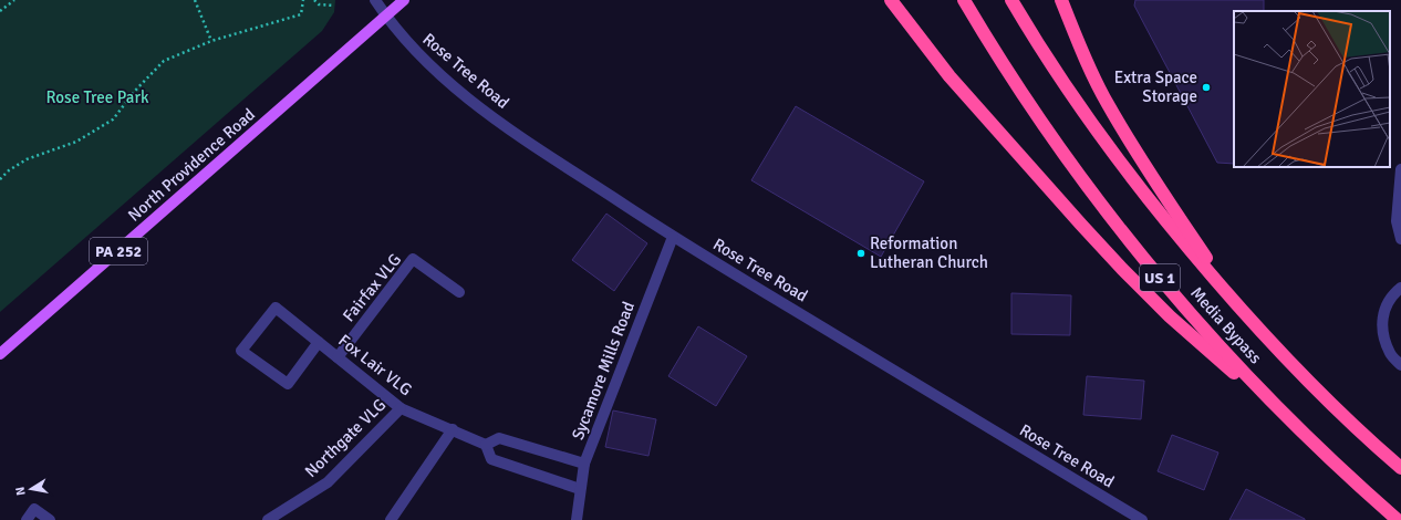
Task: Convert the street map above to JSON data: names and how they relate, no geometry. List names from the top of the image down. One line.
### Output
{"streets":{"highway":["US 1","Media Bypass"],"main road":["North Providence Road","PA 252"],"street":["Rose Tree Road","Fairfax VLG","Fox Lair VLG","Sycamore Mills Road","Northgate VLG"]},"crossings":[["Rose Tree Road","North Providence Road"],["Rose Tree Road","Sycamore Mills Road"],["Fairfax VLG","Fox Lair VLG"],["Fox Lair VLG","Northgate VLG"]],"parks":["Rose Tree Park"],"places":["Extra Space Storage","Reformation Lutheran Church"],"north":"left"}
